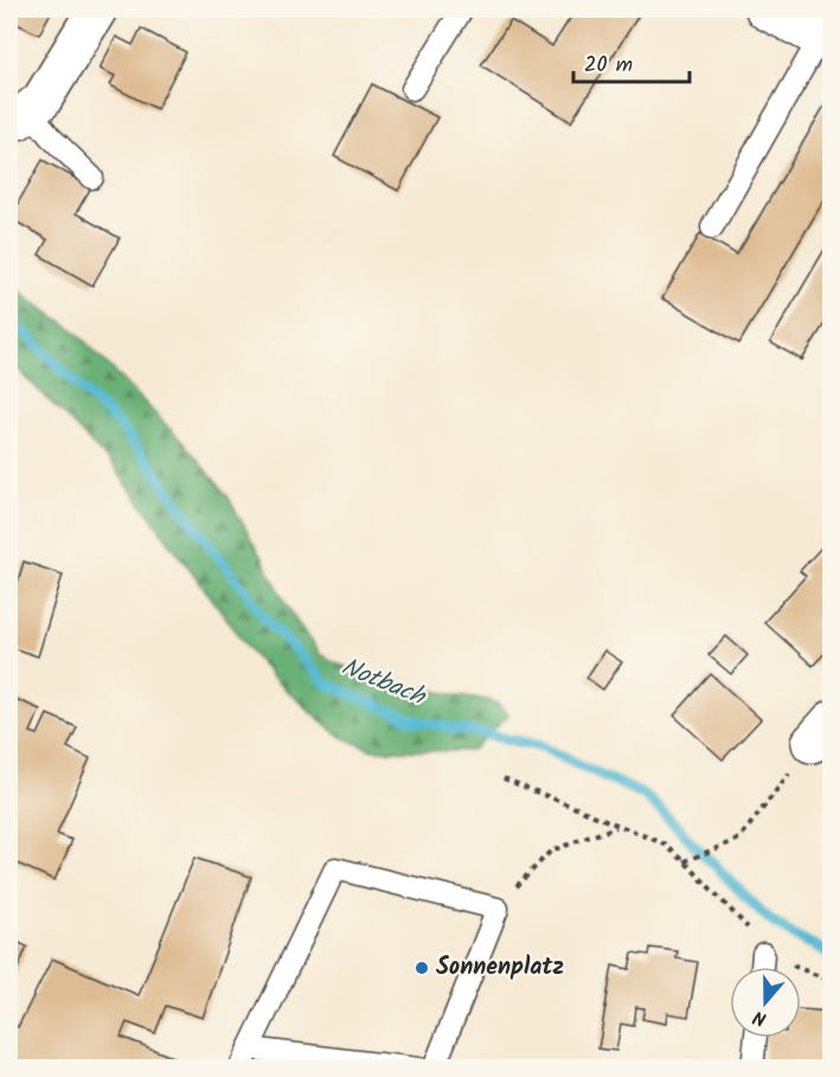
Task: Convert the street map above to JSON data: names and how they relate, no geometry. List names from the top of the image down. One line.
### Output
{"water":["Notbach"],"places":["Sonnenplatz"],"scale_bar":"20 m","north":"bottom"}
